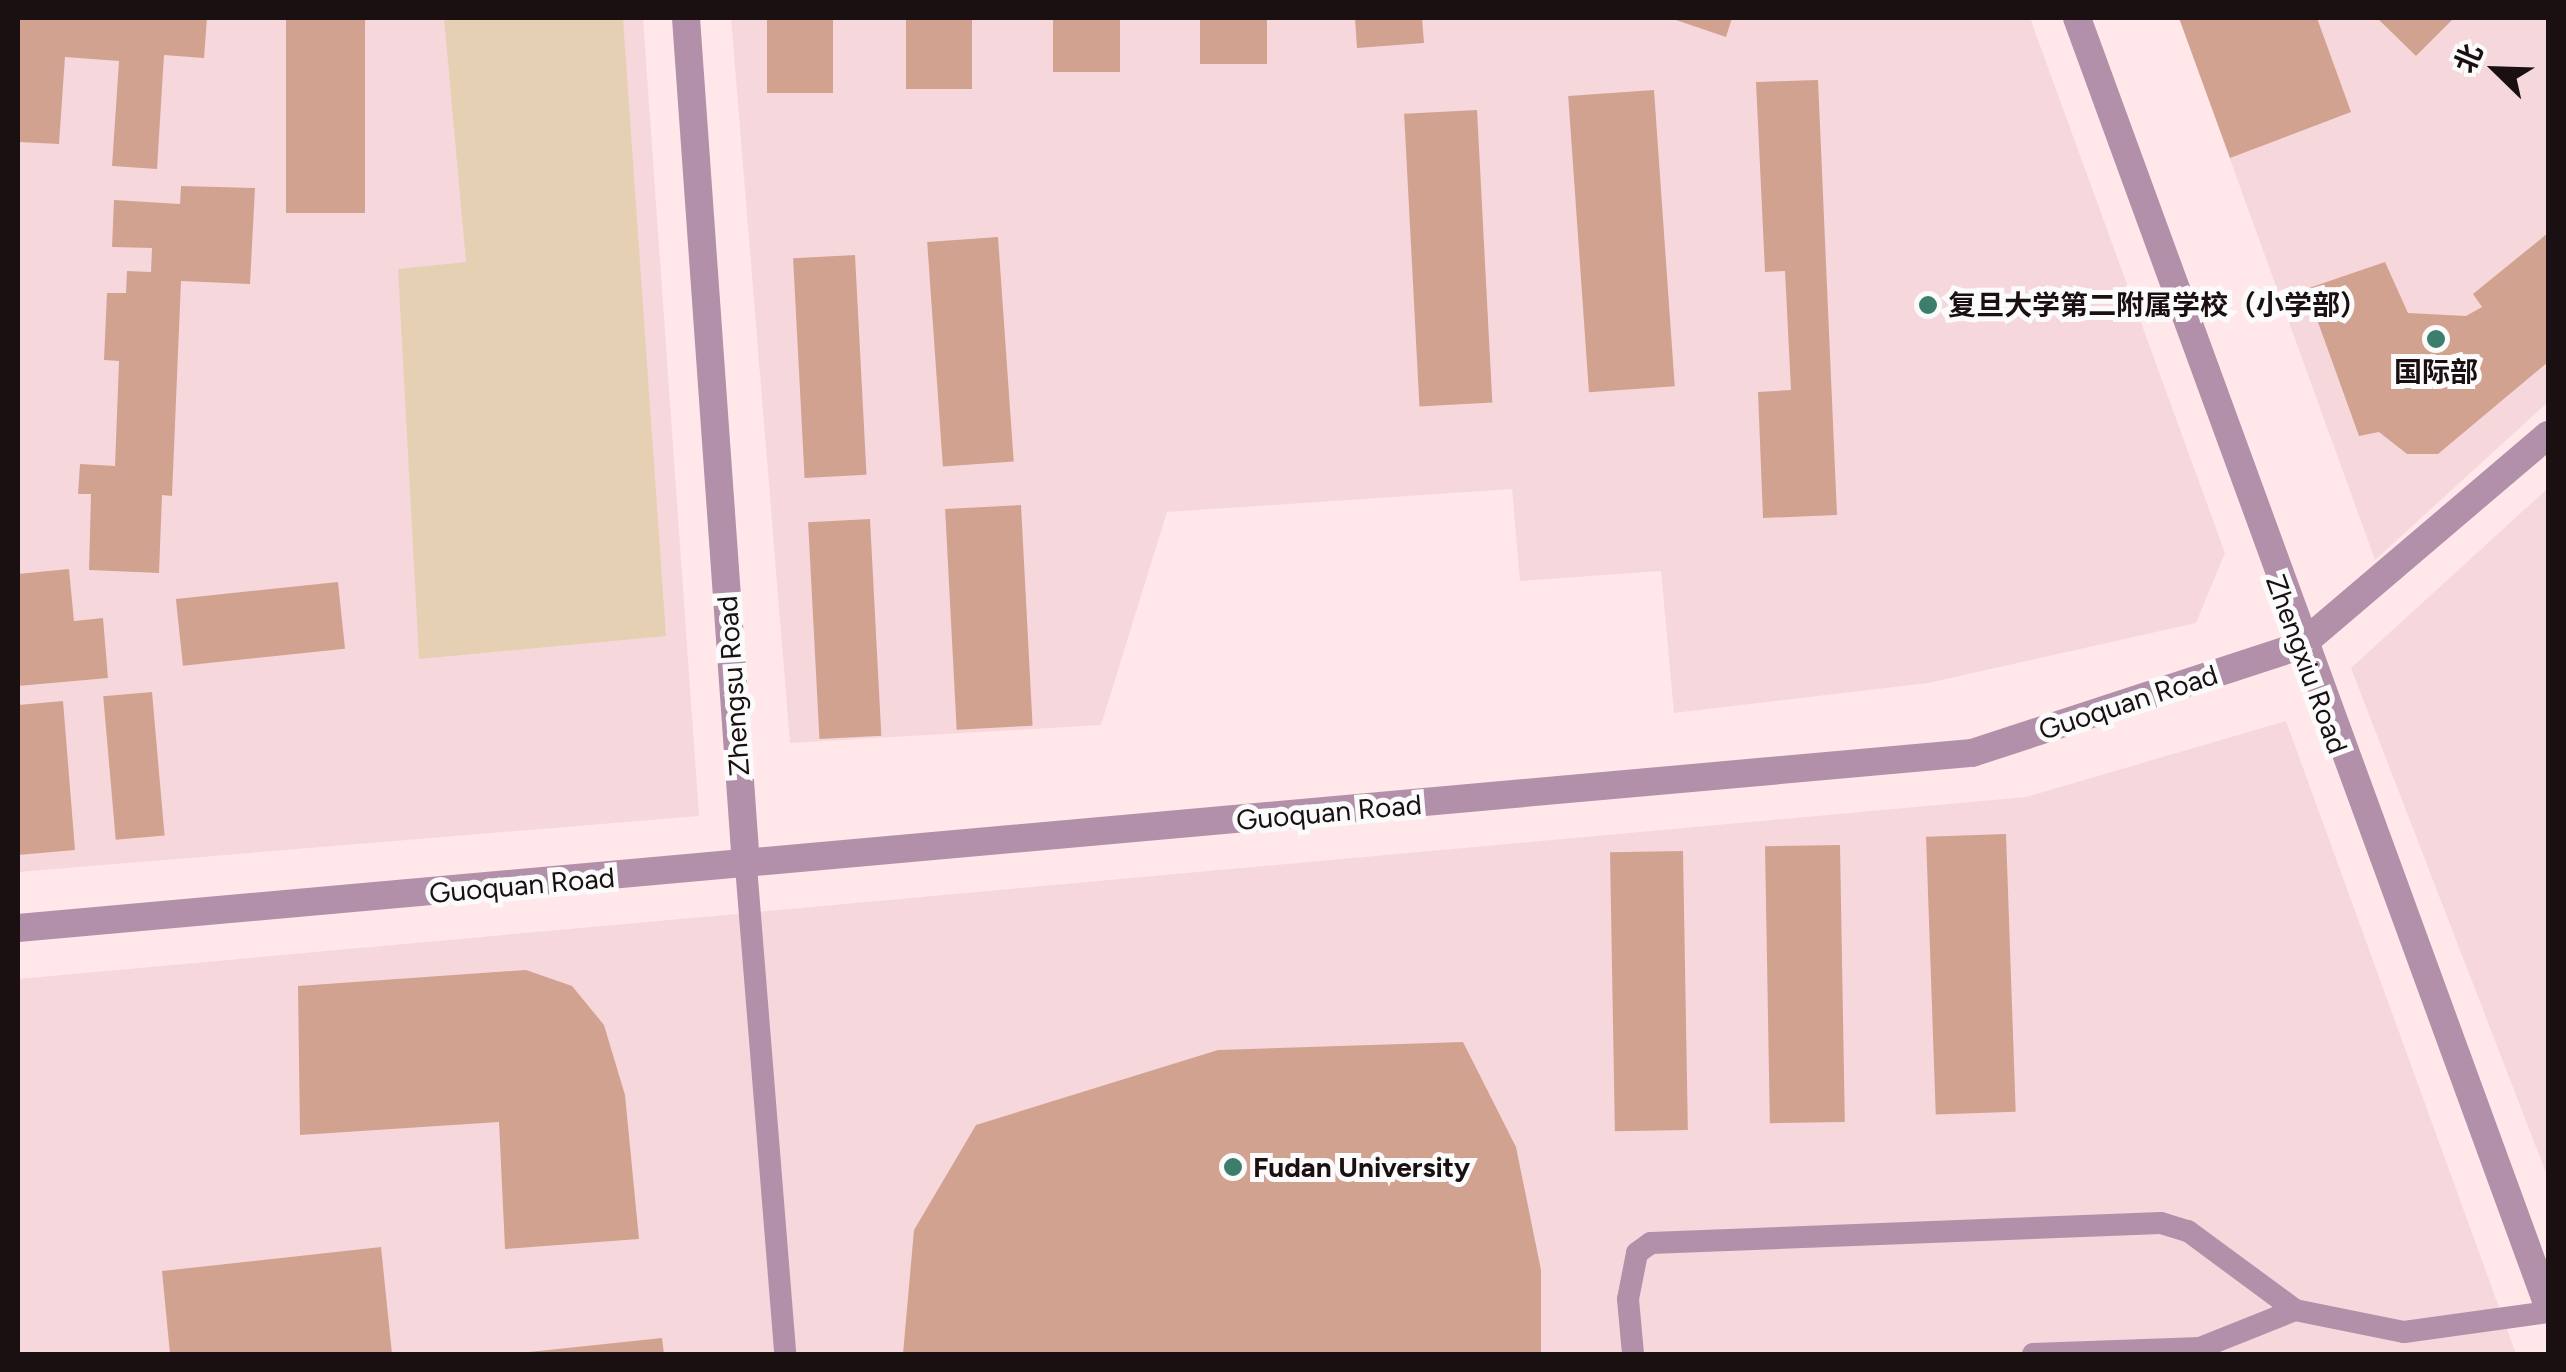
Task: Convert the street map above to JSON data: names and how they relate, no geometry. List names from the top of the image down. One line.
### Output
{"streets":{"street":["Zhengxiu Road","Zhengsu Road","Guoquan Road"]},"crossings":[["Zhengxiu Road","Guoquan Road"],["Zhengsu Road","Guoquan Road"]],"places":["复旦大学第二附属学校（小学部）","国际部","Fudan University"],"north":"top left"}
